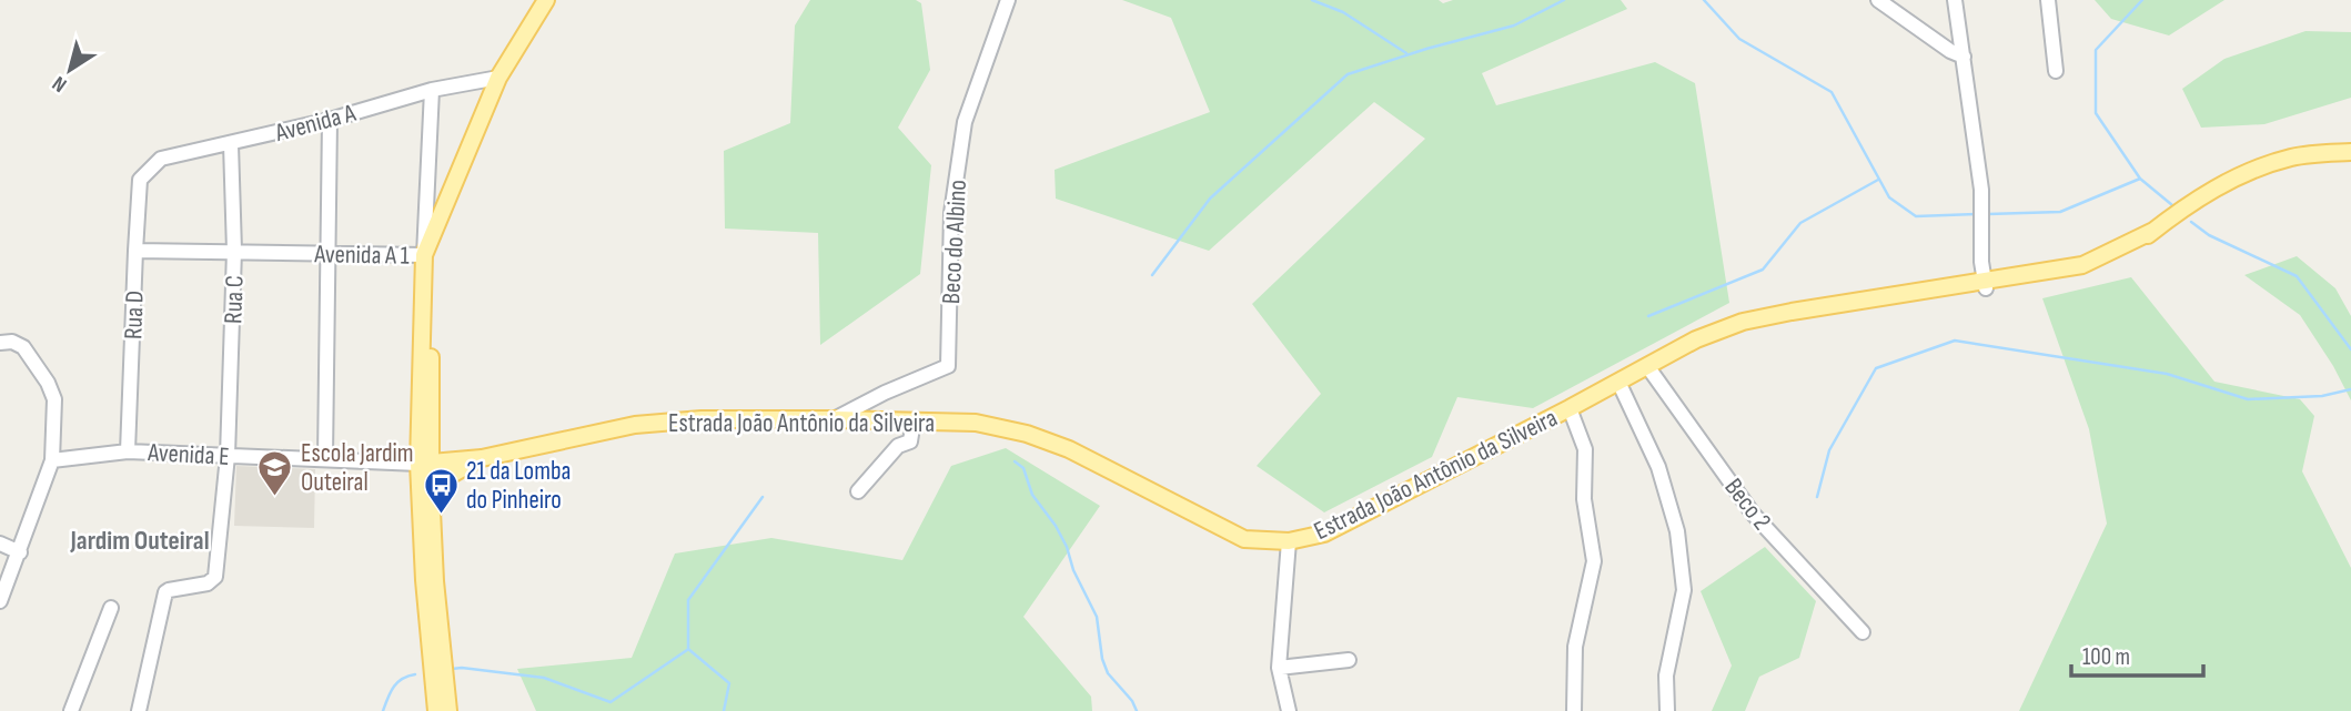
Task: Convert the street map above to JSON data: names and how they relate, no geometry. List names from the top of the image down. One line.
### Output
{"streets":{"main road":["Estrada João Antônio da Silveira"],"street":["Avenida A","Beco do Albino","Avenida A 1","Rua C","Rua D","Avenida E","Beco 2"]},"crossings":[["Avenida A","Avenida A 1"],["Avenida A","Rua C"],["Avenida A","Rua D"],["Beco do Albino","Estrada João Antônio da Silveira"],["Avenida A 1","Rua C"],["Avenida A 1","Rua D"],["Rua C","Avenida E"],["Rua D","Avenida E"],["Estrada João Antônio da Silveira","Avenida E"],["Estrada João Antônio da Silveira","Beco 2"]],"districts":["Jardim Outeiral"],"places":{"school or university":["Escola Jardim Outeiral"],"bus stop":["21 da Lomba do Pinheiro"]},"scale_bar":"100 m","north":"bottom left"}
